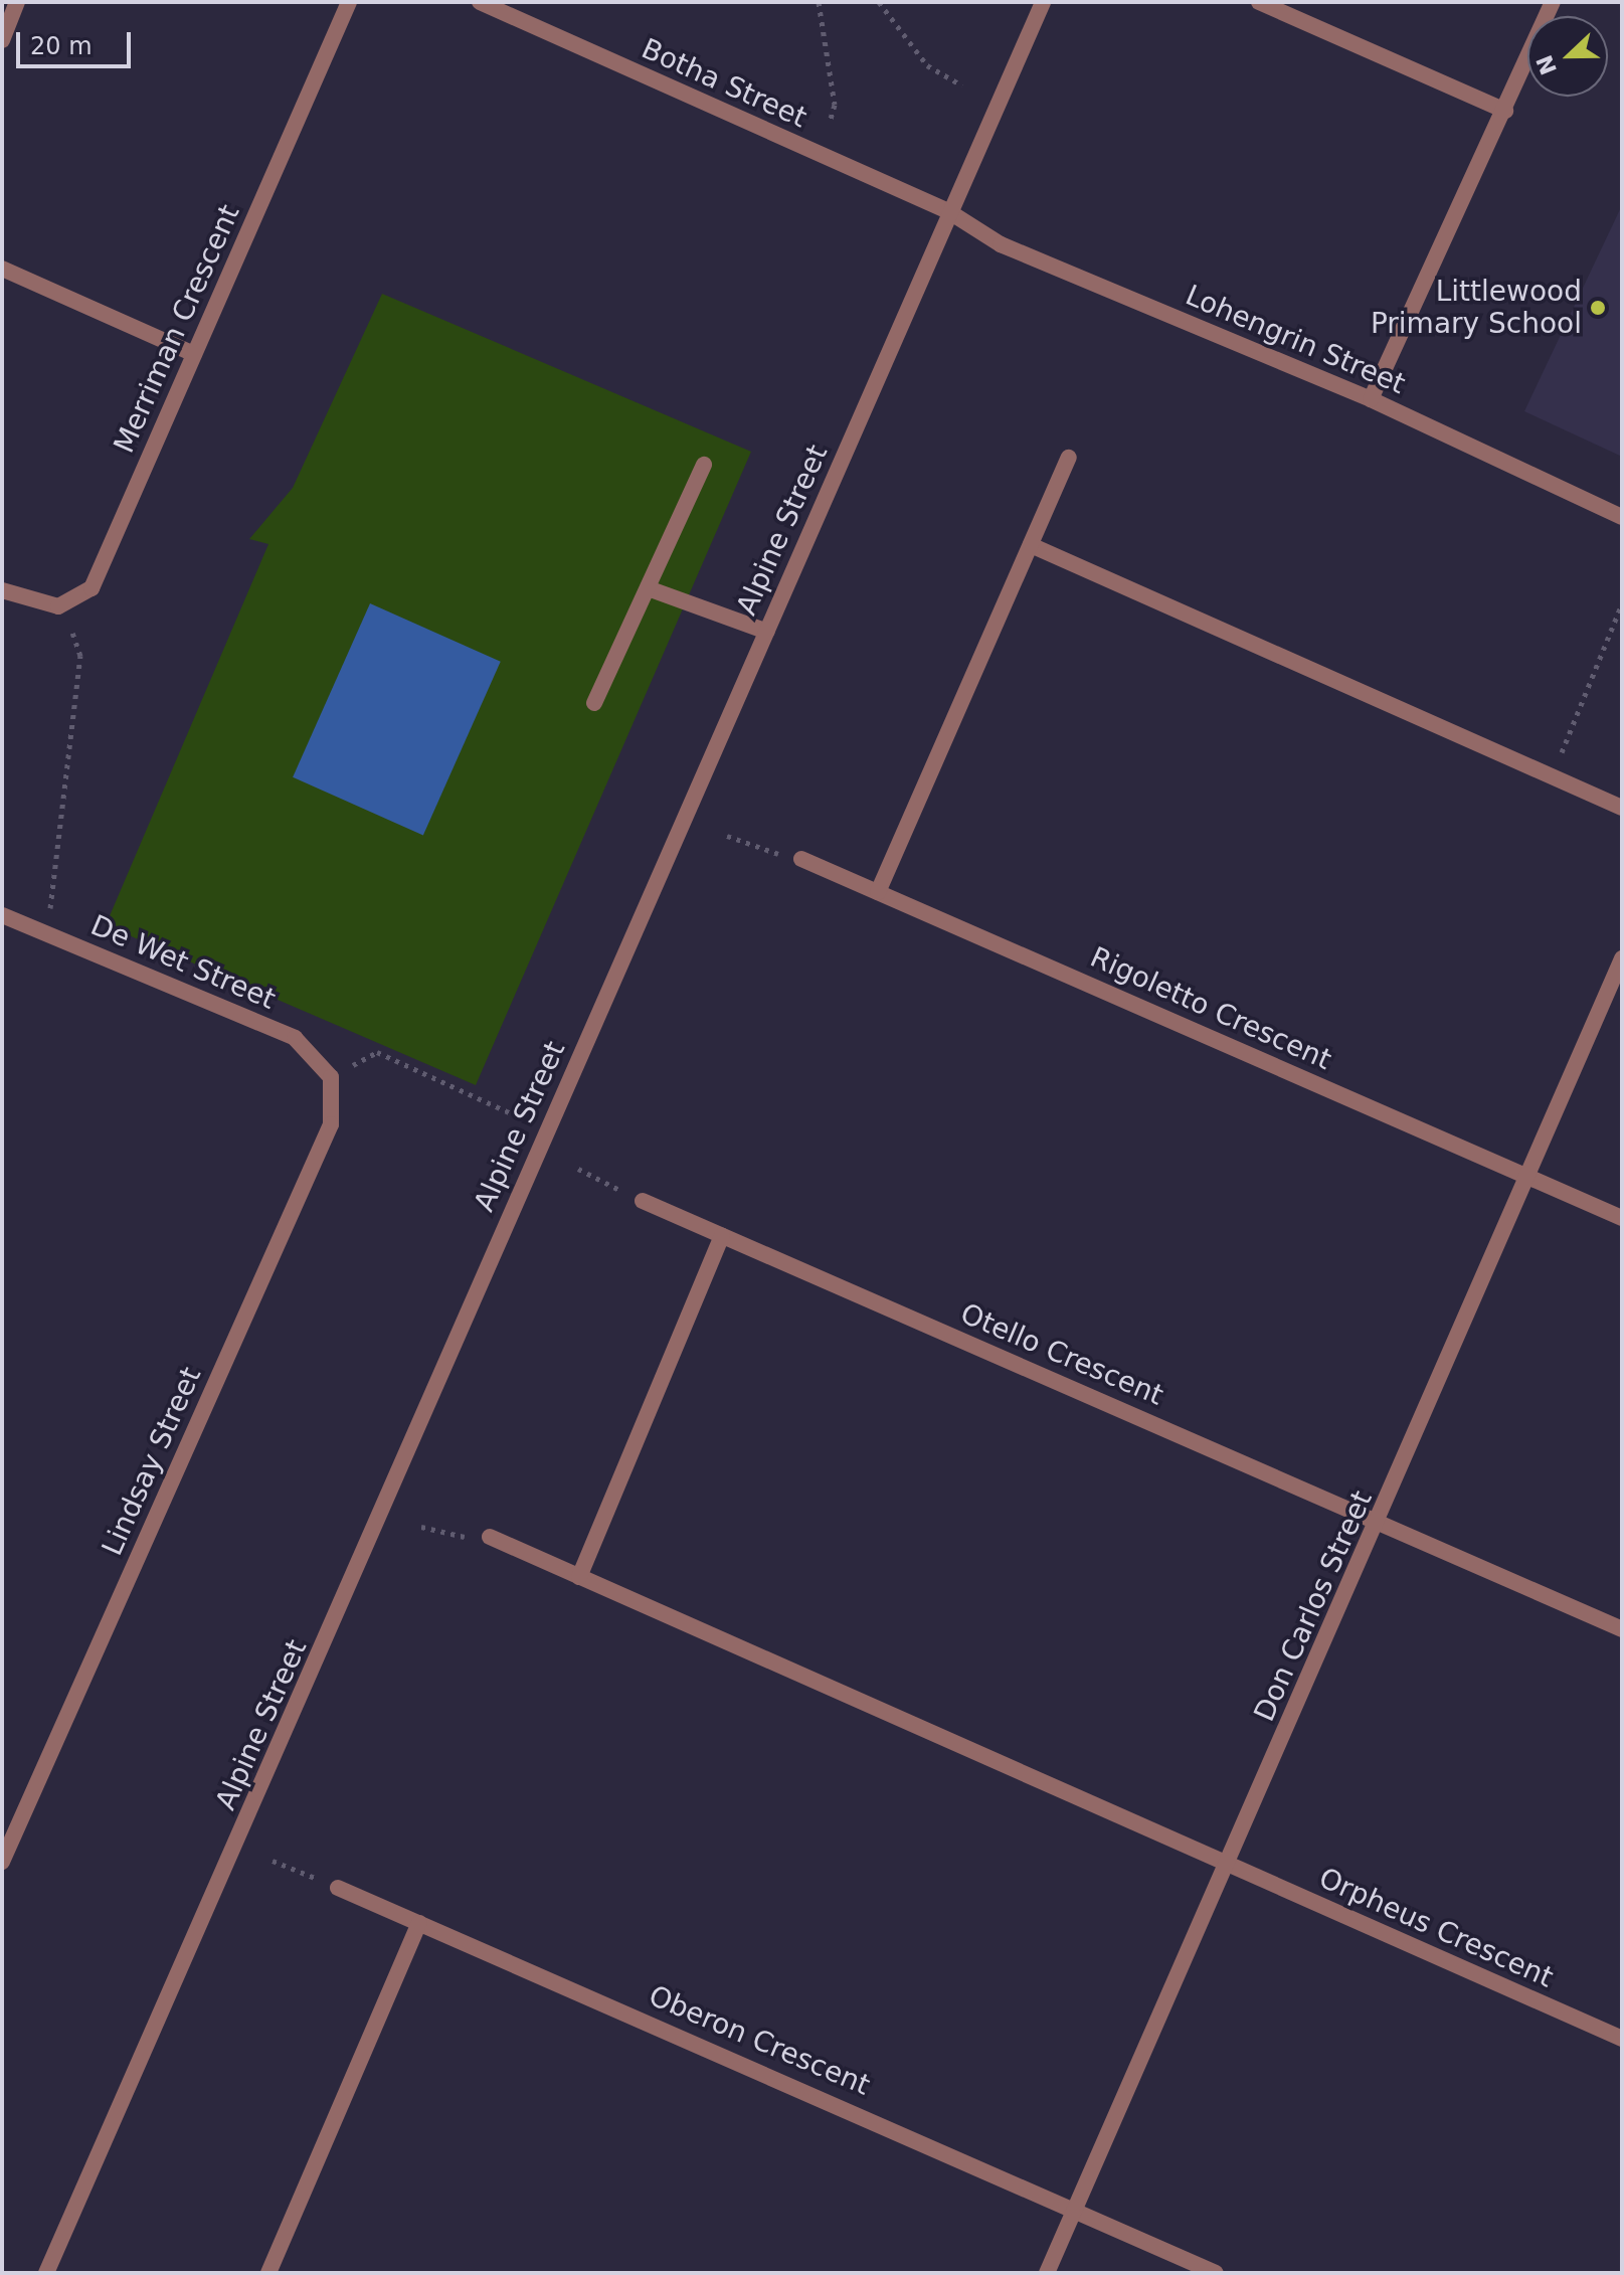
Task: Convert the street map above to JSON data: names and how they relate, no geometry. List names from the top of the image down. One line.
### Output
{"streets":{"street":["Botha Street","Merriman Crescent","Lohengrin Street","Alpine Street","De Wet Street","Rigoletto Crescent","Otello Crescent","Lindsay Street","Don Carlos Street","Orpheus Crescent","Oberon Crescent"]},"crossings":[["Botha Street","Lohengrin Street"],["Botha Street","Alpine Street"],["Lohengrin Street","Alpine Street"],["De Wet Street","Lindsay Street"],["Rigoletto Crescent","Don Carlos Street"],["Otello Crescent","Don Carlos Street"],["Don Carlos Street","Orpheus Crescent"],["Don Carlos Street","Oberon Crescent"]],"places":["Littlewood Primary School"],"scale_bar":"20 m","north":"left"}
